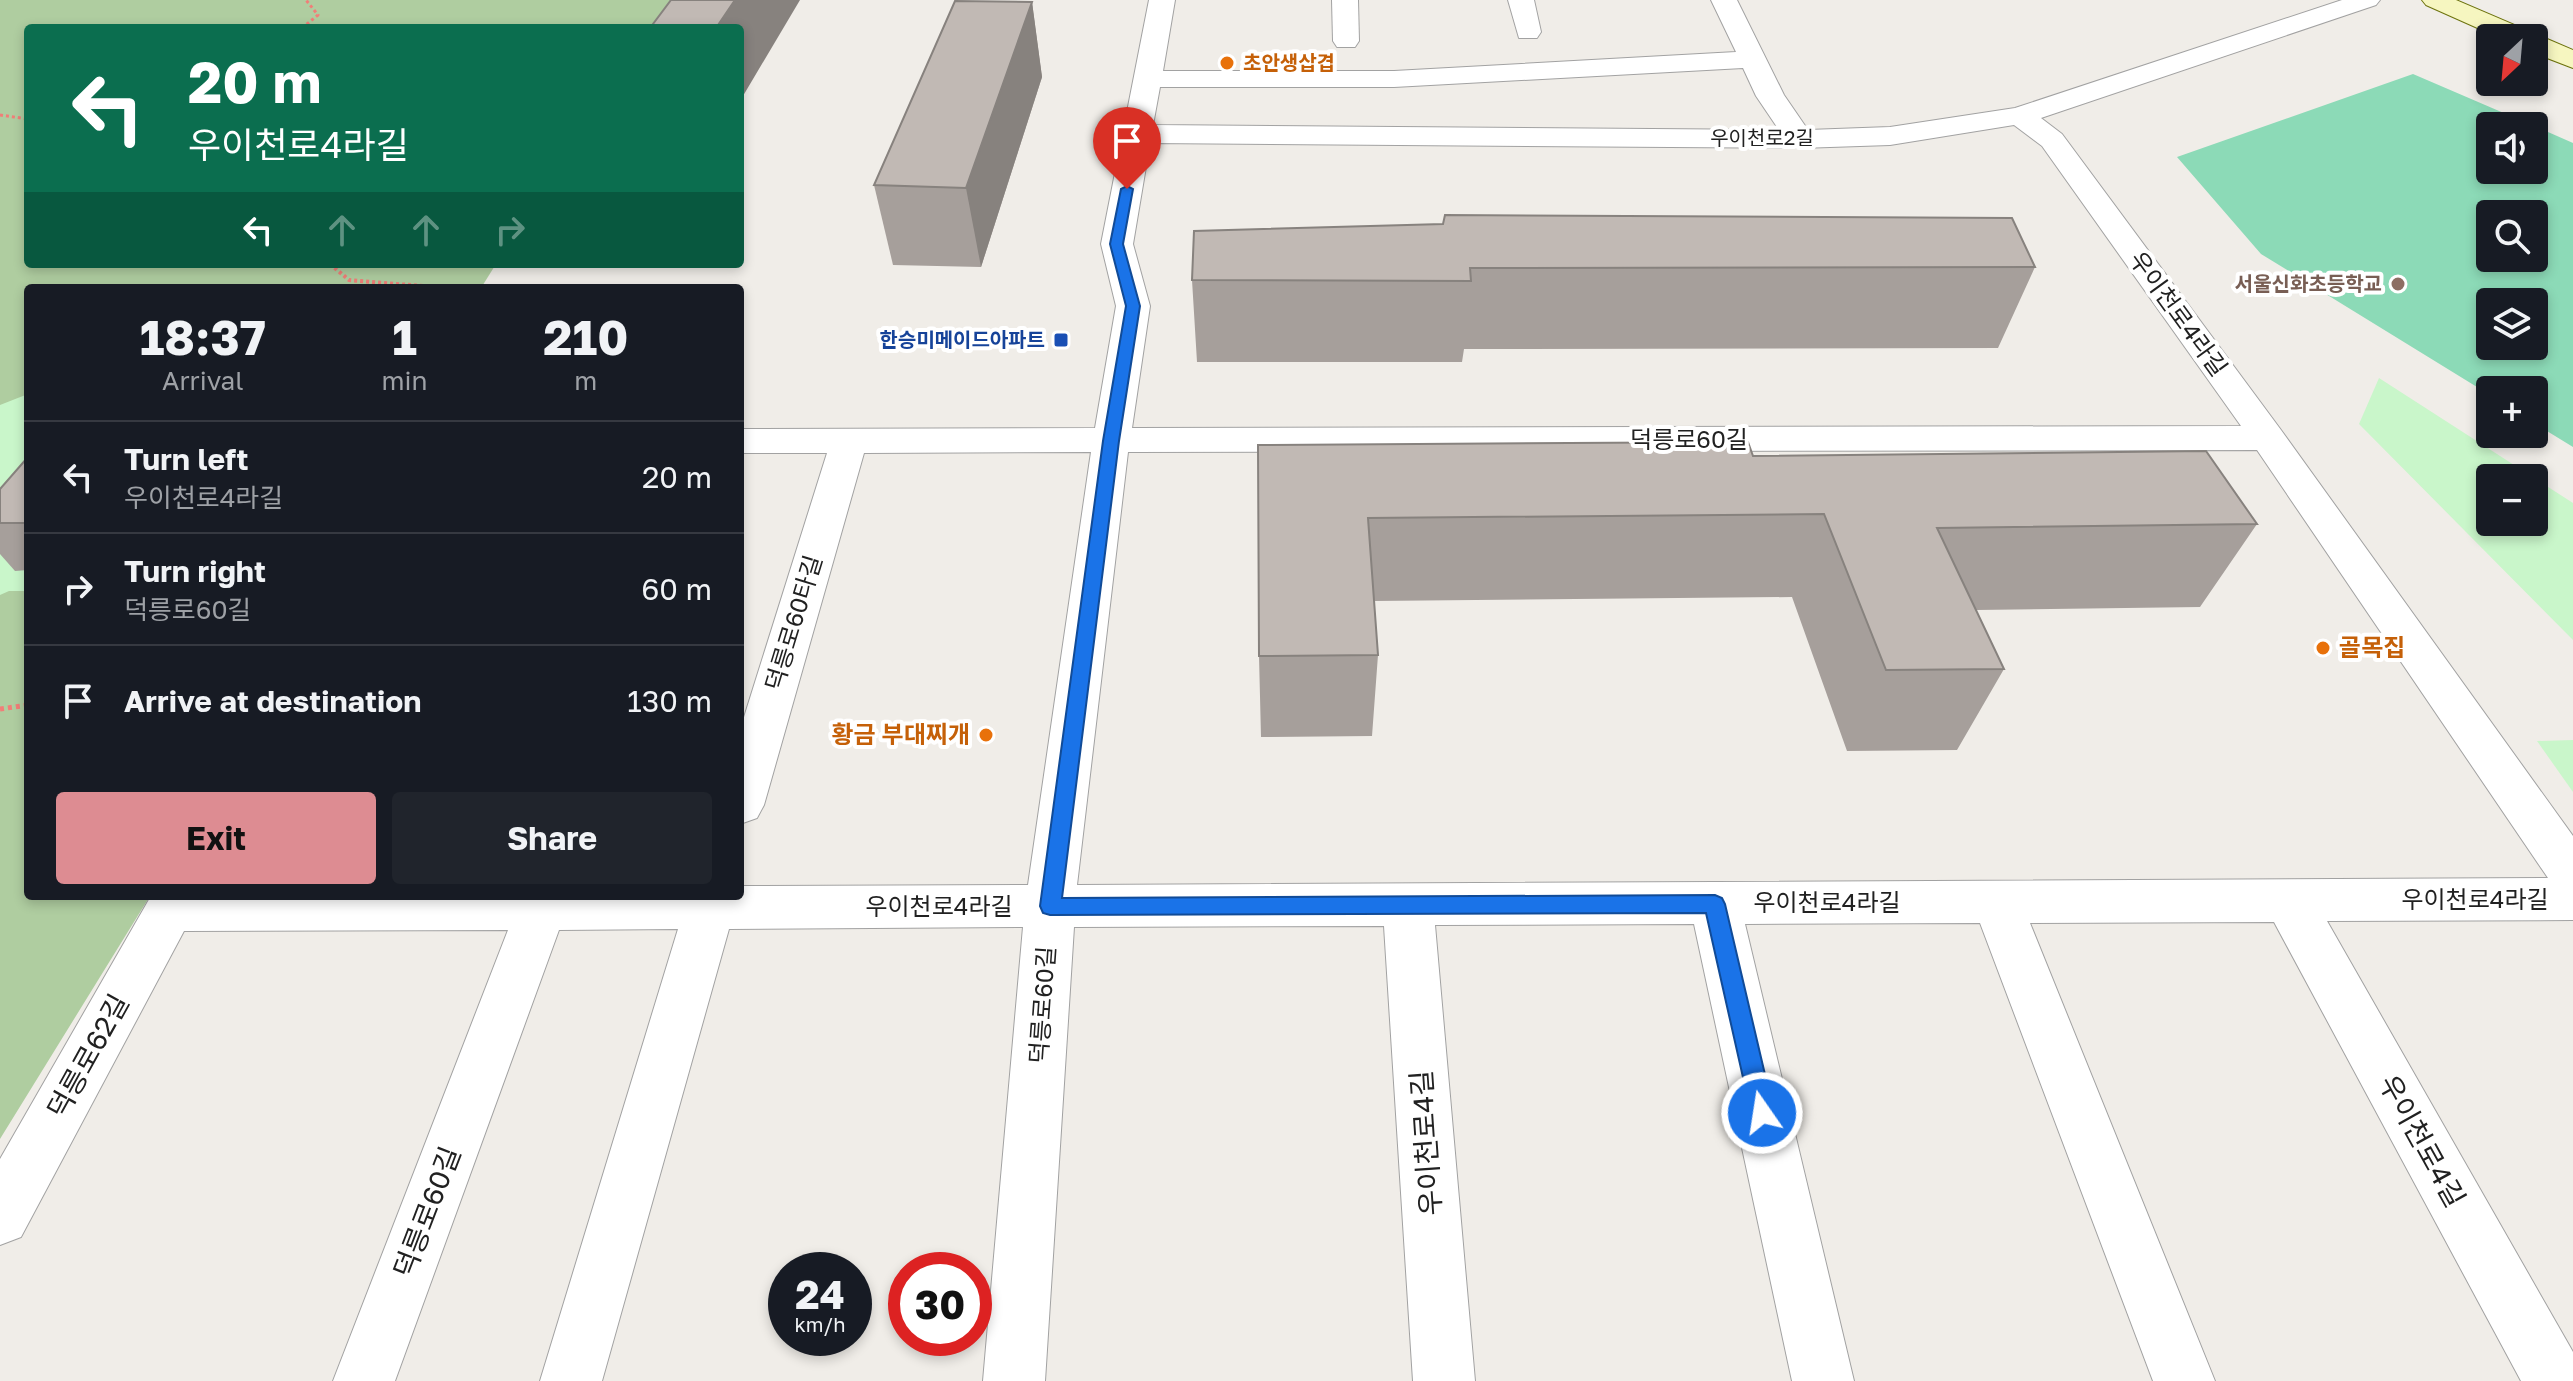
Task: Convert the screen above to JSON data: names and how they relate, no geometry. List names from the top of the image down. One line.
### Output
{"streets":{"street":["우이천로2길","우이천로4라길","덕릉로60길","덕릉로60타길","덕릉로62길","우이천로4길"]},"crossings":[["우이천로2길","우이천로4라길"],["우이천로2길","덕릉로60길"],["우이천로4라길","덕릉로60길"],["우이천로4라길","덕릉로62길"],["우이천로4라길","우이천로4길"]],"places":{"other":["초안생삽겹","서울신화초등학교","골목집","황금 부대찌개"],"transit":["한승미메이드아파트"]},"north":"bottom left","page":{"map_buttons":["+","−"],"turn":["20 m","우이천로4라길"],"eta":["18:37","Arrival","1","min","210","m"],"list":[{"name":"Turn left","note":"우이천로4라길","value":"20 m"},{"name":"Turn right","note":"덕릉로60길","value":"60 m"},{"name":"Arrive at destination","value":"130 m"}],"buttons":["Exit","Share"],"speed":"24 km/h","limit":"30"}}
